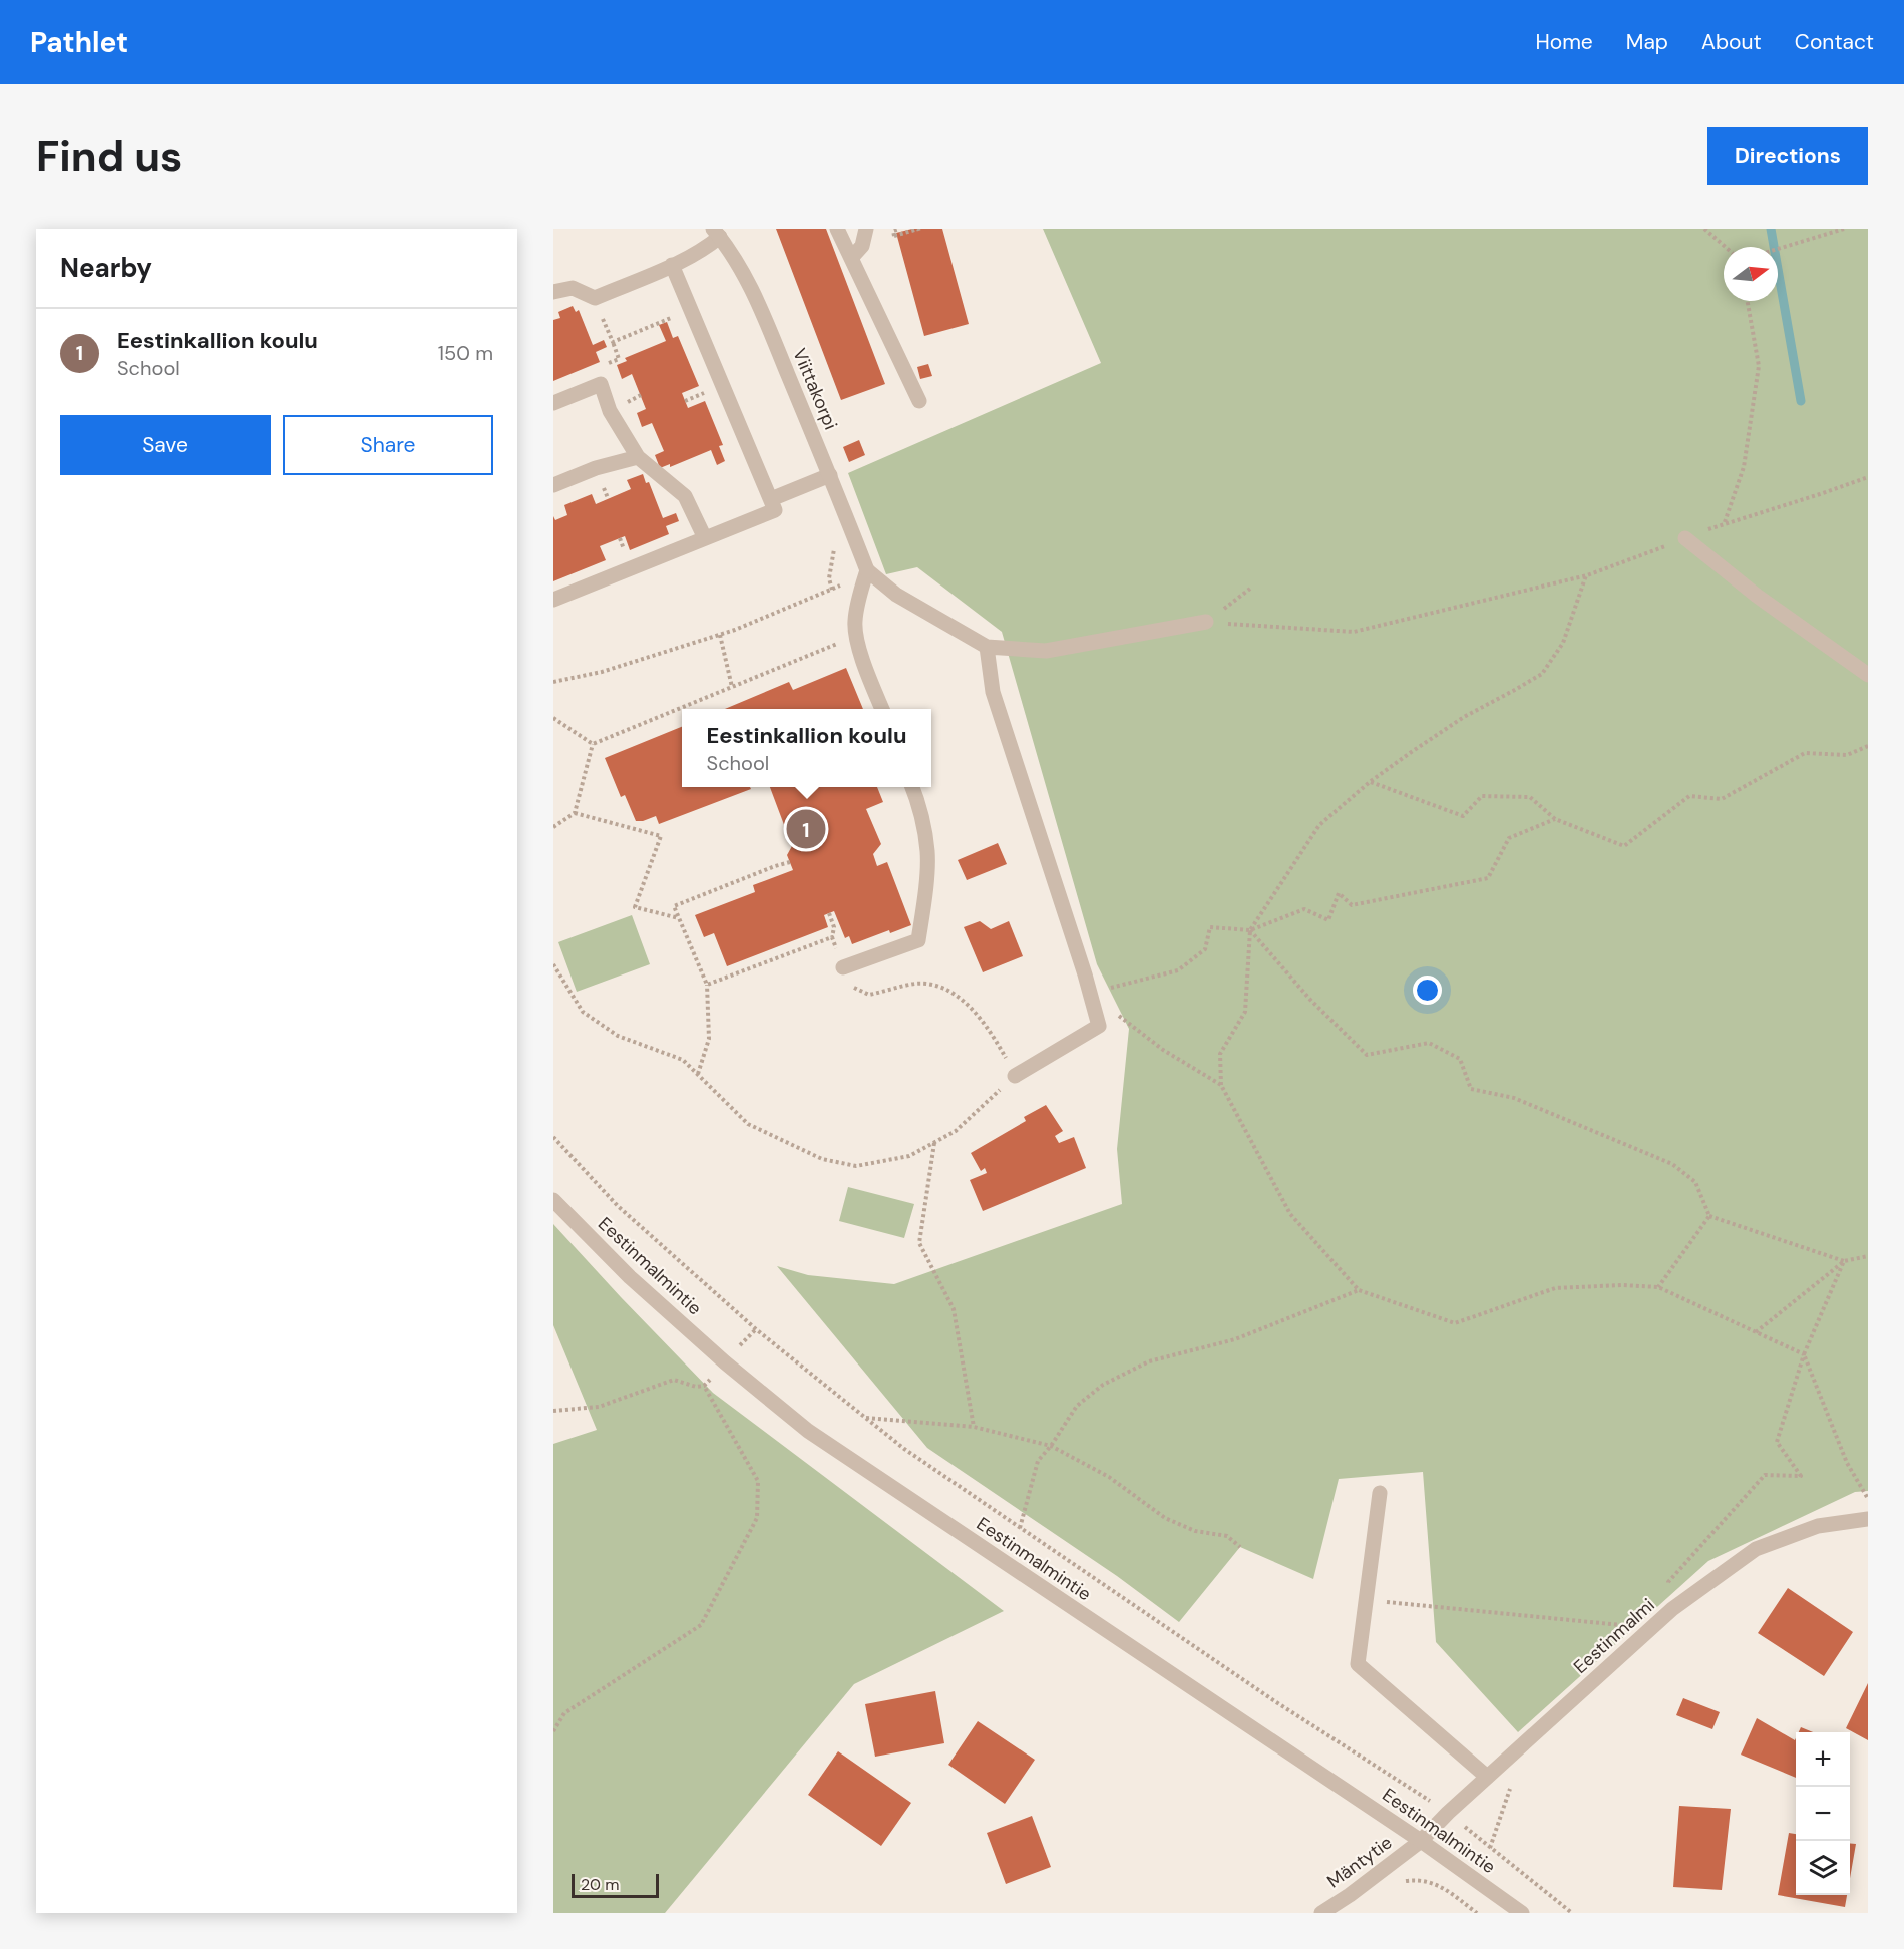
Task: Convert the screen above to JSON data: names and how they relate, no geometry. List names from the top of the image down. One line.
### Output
{"streets":{"street":["Viittakorpi","Eestinmalmintie","Eestinmalmi","Mäntytie"]},"crossings":[["Eestinmalmintie","Eestinmalmi"],["Eestinmalmintie","Mäntytie"],["Eestinmalmi","Mäntytie"]],"scale_bar":"20 m","north":"right","page":{"header":"Pathlet","nav":["Home","Map","About","Contact"],"buttons":["Directions",["Save","Share"]],"title":"Find us","heading":"Nearby","list":[{"mark":"1","name":"Eestinkallion koulu","note":"School","value":"150 m"}],"popup":["Eestinkallion koulu","School"],"pins":"1","map_buttons":["+","−"],"scale":"20 m"}}
